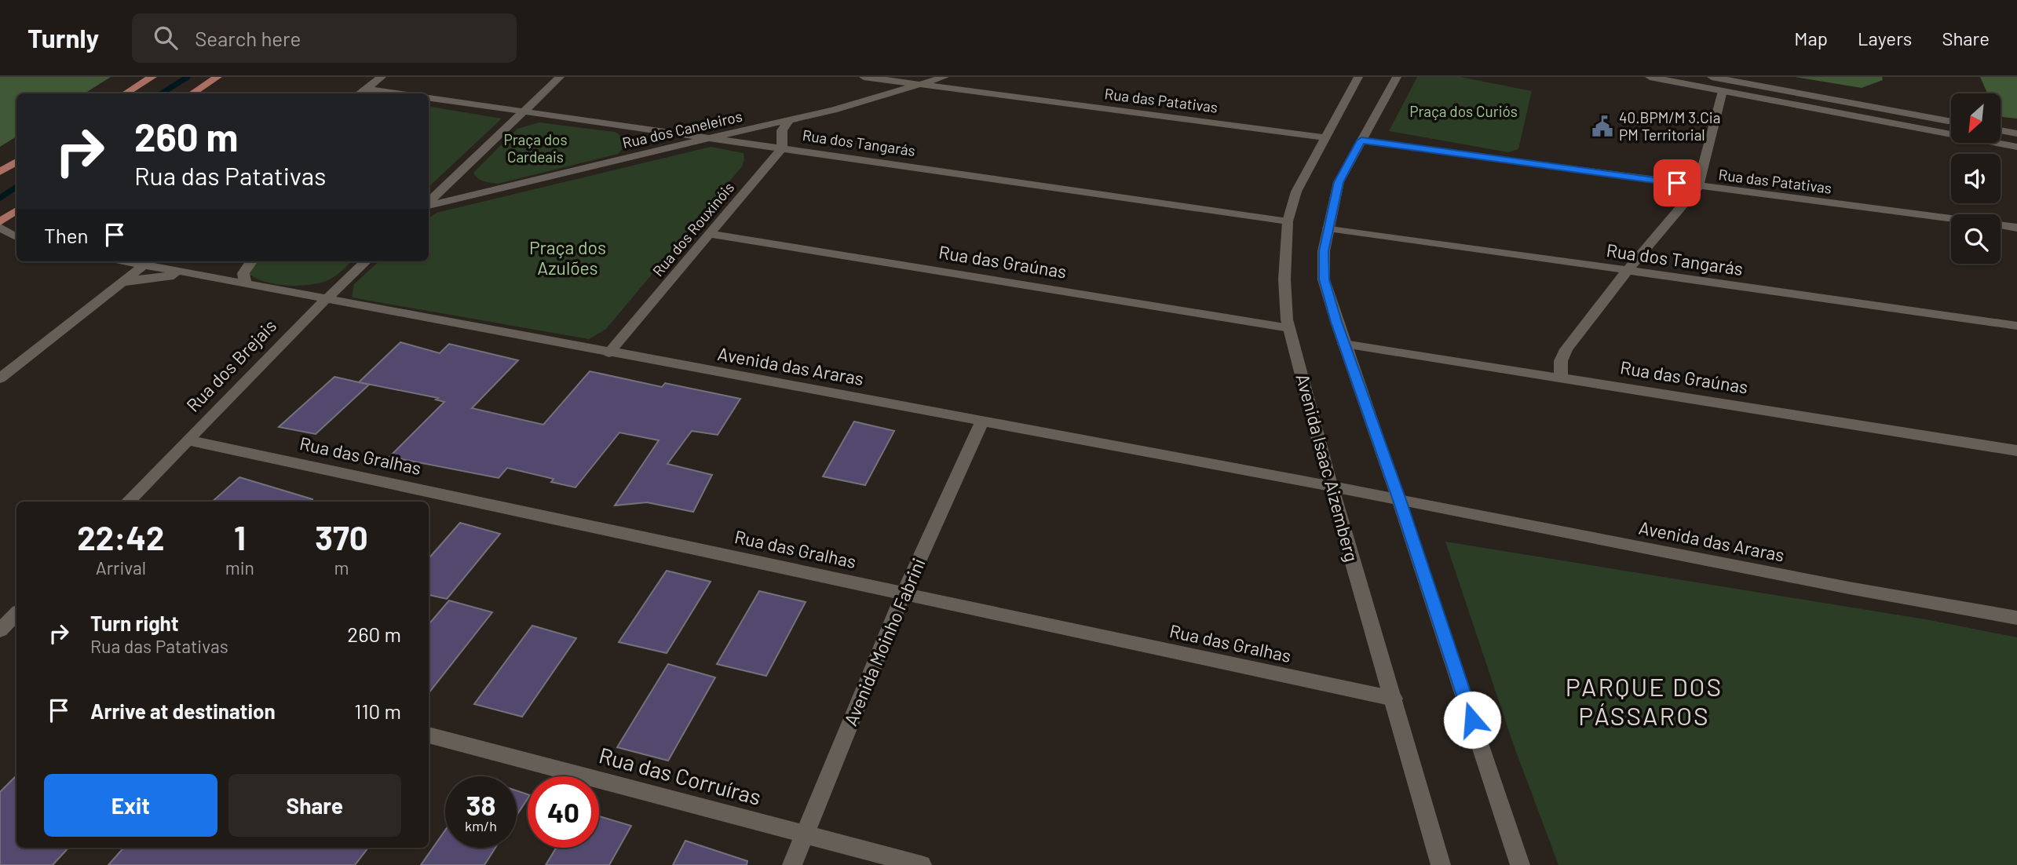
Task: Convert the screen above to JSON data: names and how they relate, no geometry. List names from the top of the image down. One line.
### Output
{"streets":{"street":["Rua das Patativas","Rua dos Caneleiros","Rua dos Tangarás","Rua dos Rouxinóis","Rua das Graúnas","Rua dos Brejais","Avenida das Araras","Rua das Gralhas","Avenida Isaac Aizemberg","Avenida Moinho Fabrini","Rua das Corruíras"]},"crossings":[["Rua das Patativas","Rua dos Caneleiros"],["Rua das Patativas","Avenida Isaac Aizemberg"],["Rua dos Caneleiros","Rua dos Tangarás"],["Rua dos Caneleiros","Rua dos Rouxinóis"],["Rua dos Tangarás","Rua dos Rouxinóis"],["Rua dos Tangarás","Avenida Isaac Aizemberg"],["Rua dos Rouxinóis","Rua das Graúnas"],["Rua dos Rouxinóis","Avenida das Araras"],["Rua das Graúnas","Avenida Isaac Aizemberg"],["Rua dos Brejais","Avenida das Araras"],["Rua dos Brejais","Rua das Gralhas"],["Avenida das Araras","Avenida Isaac Aizemberg"],["Avenida das Araras","Avenida Moinho Fabrini"],["Rua das Gralhas","Avenida Isaac Aizemberg"],["Rua das Gralhas","Avenida Moinho Fabrini"],["Avenida Moinho Fabrini","Rua das Corruíras"]],"districts":["PARQUE DOS PÁSSAROS"],"parks":["Praça dos Curiós","Praça dos Cardeais","Praça dos Azulões"],"places":{"public building":["40.BPM/M 3.Cia PM Territorial"]},"north":"bottom left","page":{"header":"Turnly","search":"Search here","nav":["Map","Layers","Share"],"turn":["260 m","Rua das Patativas"],"then":"Then","eta":["22:42","Arrival","1","min","370","m"],"list":[{"name":"Turn right","note":"Rua das Patativas","value":"260 m"},{"name":"Arrive at destination","value":"110 m"}],"buttons":["Exit","Share"],"speed":"38 km/h","limit":"40"}}
